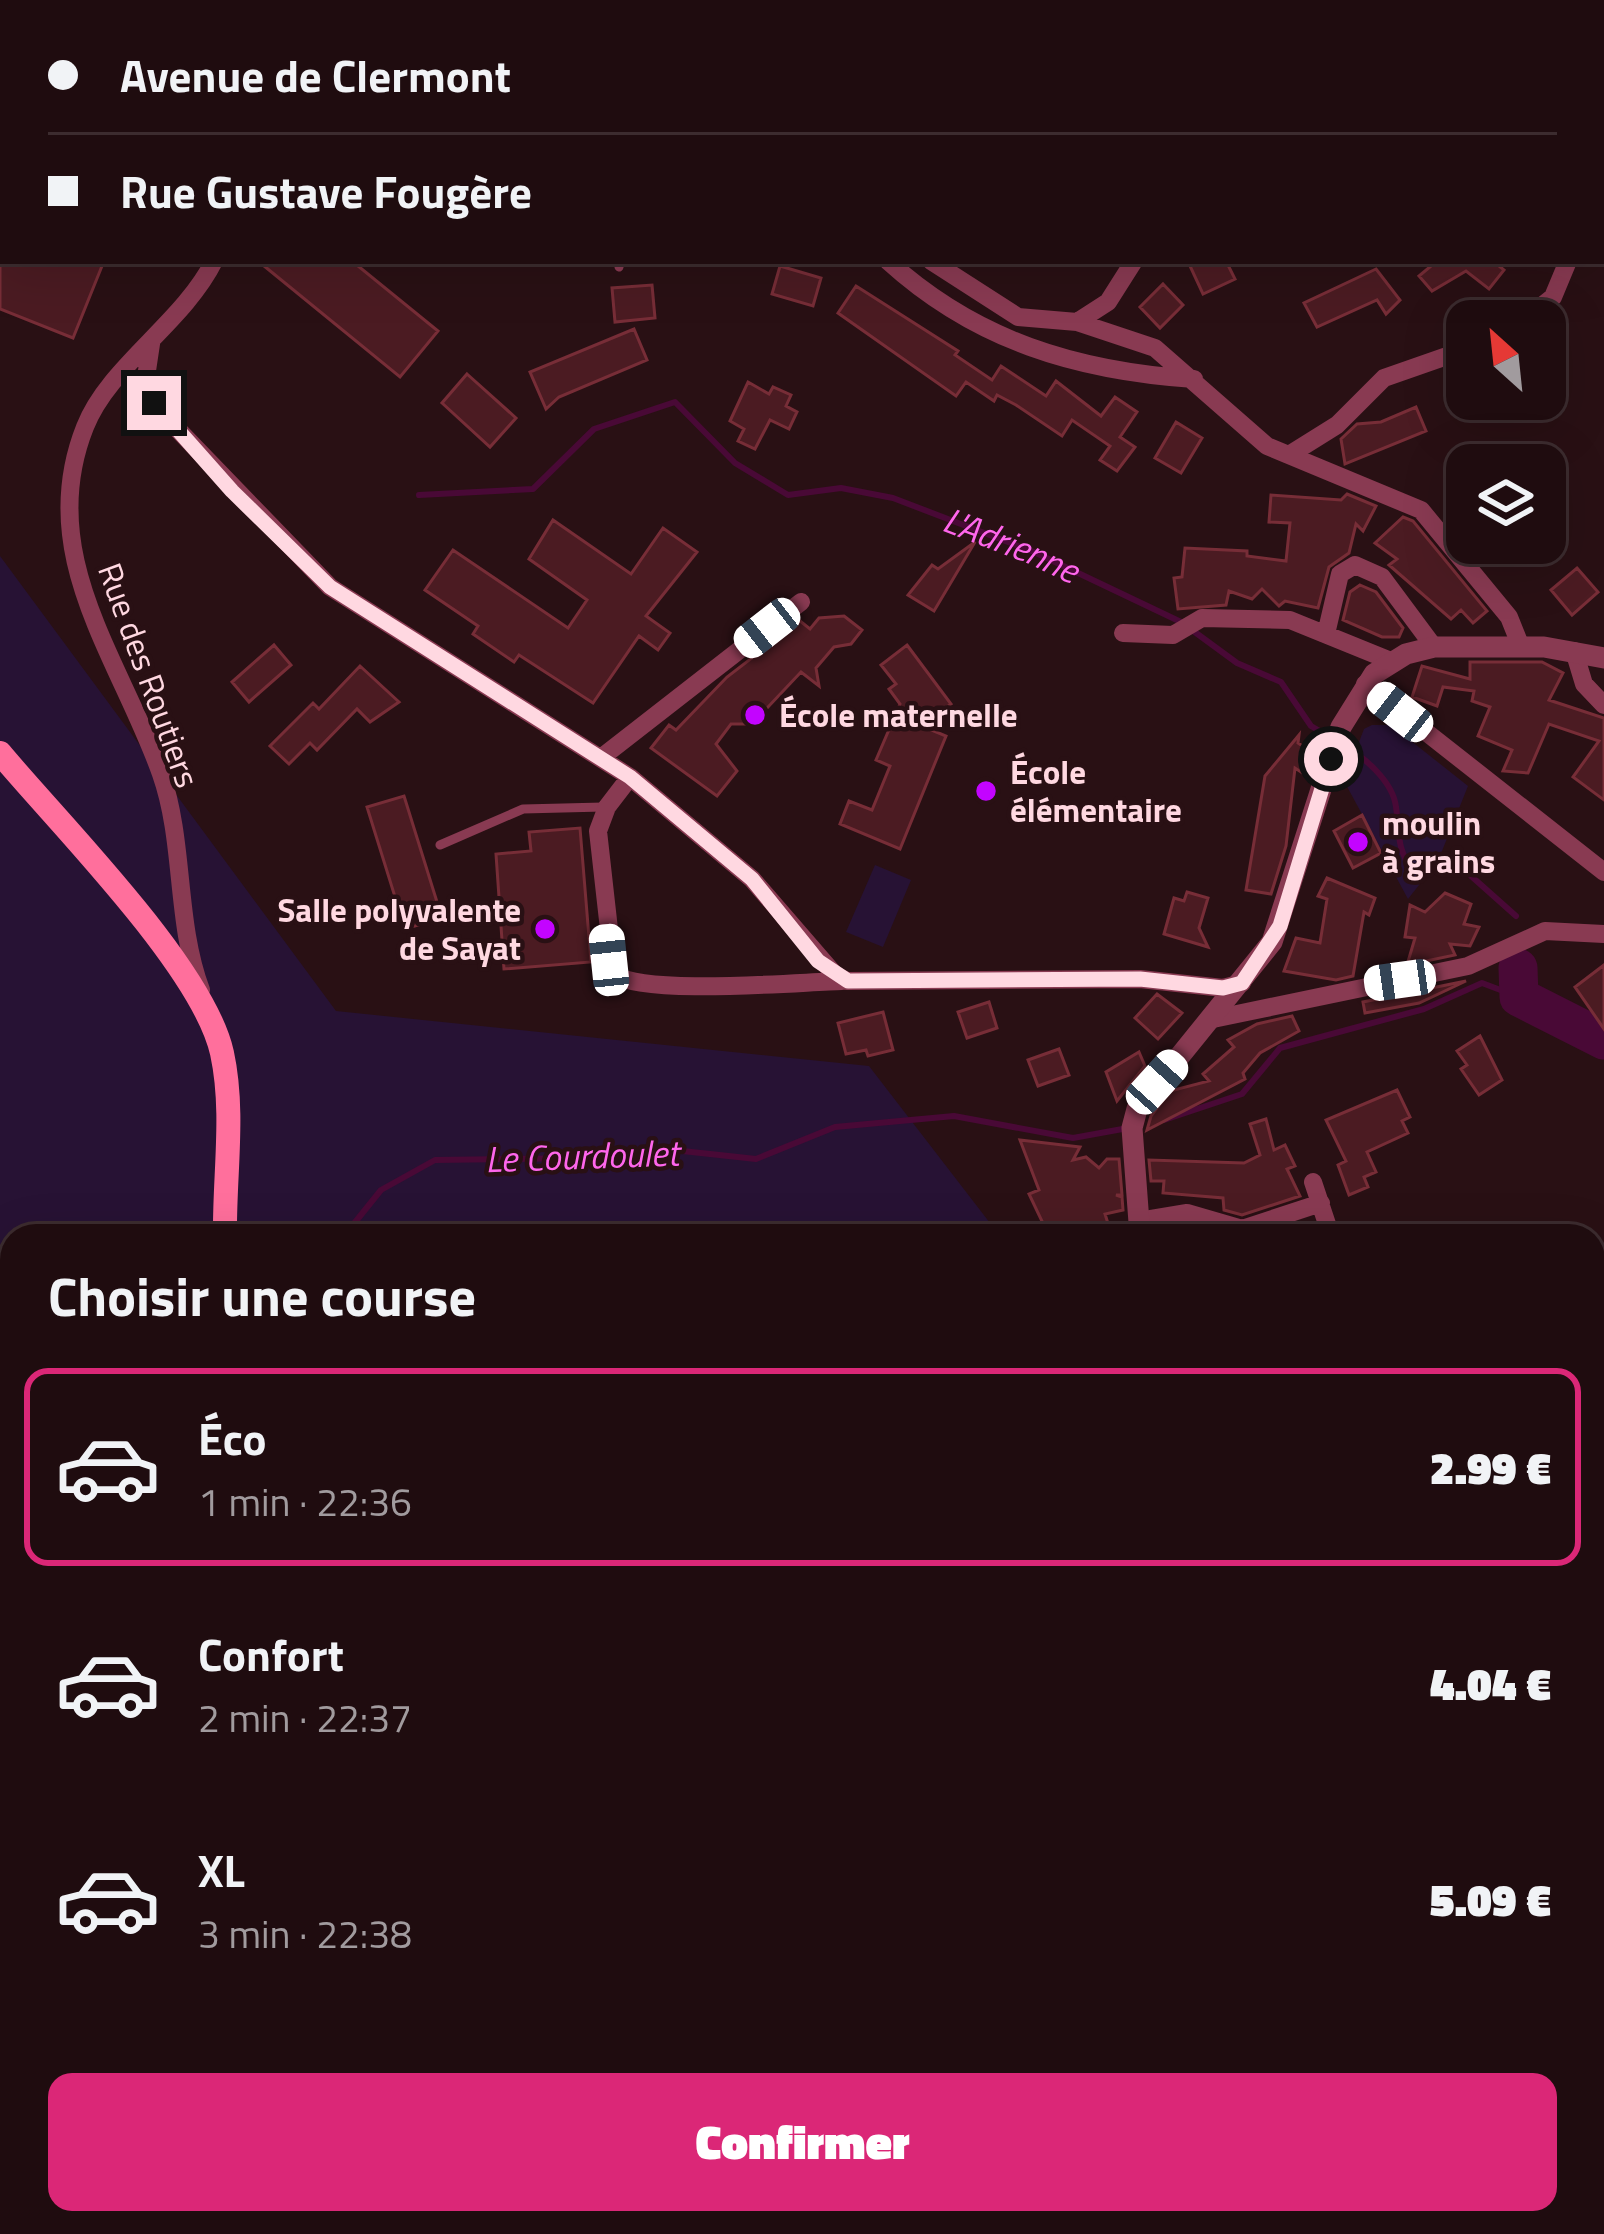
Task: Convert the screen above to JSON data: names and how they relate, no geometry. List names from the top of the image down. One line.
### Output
{"streets":{"street":["Rue des Routiers"]},"water":["L'Adrienne","Le Courdoulet"],"places":["École maternelle","École élémentaire","moulin à grains","Salle polyvalente de Sayat"],"north":"top left","page":{"banner":["Avenue de Clermont","Rue Gustave Fougère"],"heading":"Choisir une course","list":[{"name":"Éco","note":"1 min · 22:36","value":"2.99 €"},{"name":"Confort","note":"2 min · 22:37","value":"4.04 €"},{"name":"XL","note":"3 min · 22:38","value":"5.09 €"}],"buttons":"Confirmer"}}
